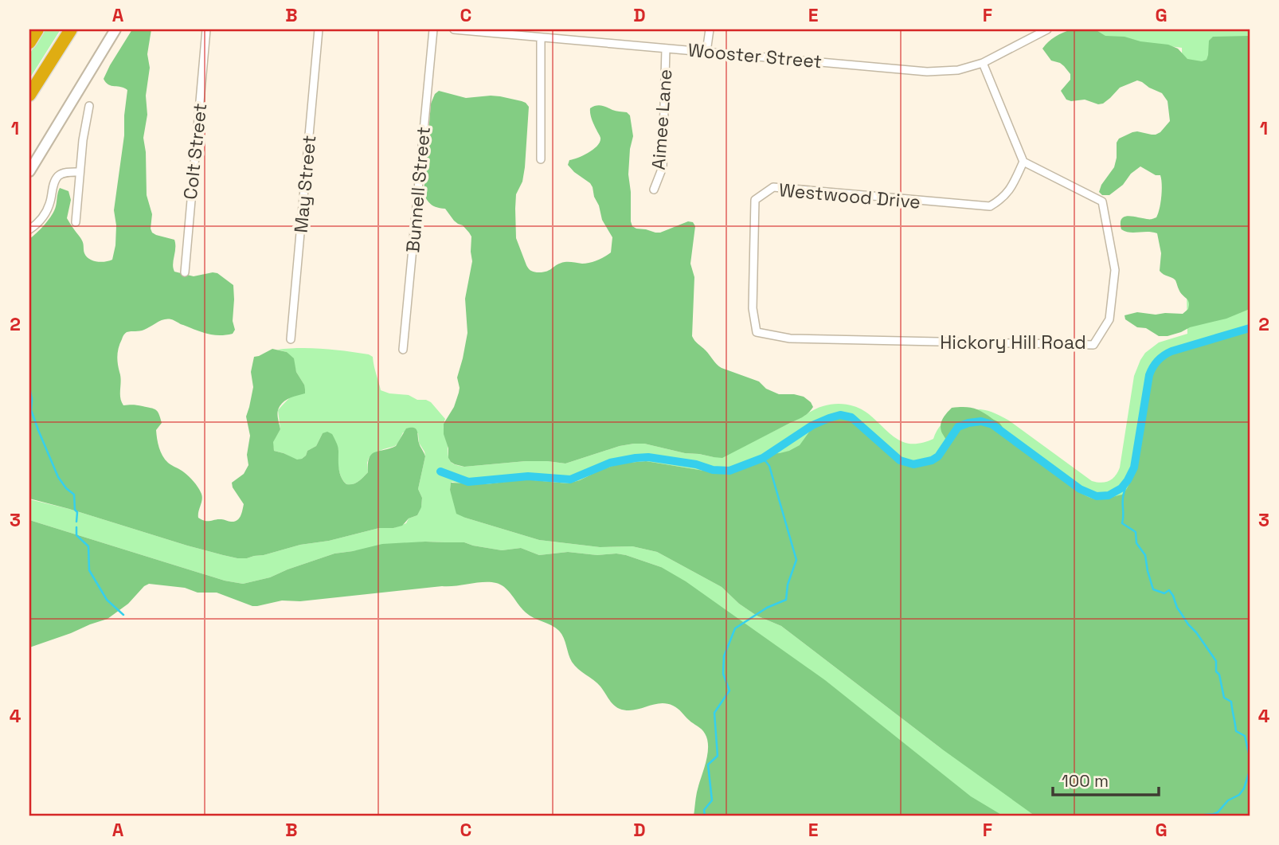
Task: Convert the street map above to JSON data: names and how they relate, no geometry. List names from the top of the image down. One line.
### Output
{"streets":{"street":["Wooster Street","Aimee Lane","Colt Street","May Street","Bunnell Street","Westwood Drive","Hickory Hill Road"]},"crossings":[["Wooster Street","Aimee Lane"],["Westwood Drive","Hickory Hill Road"]],"scale_bar":"100 m","grid":{"columns":["A","B","C","D","E","F","G"],"rows":["1","2","3","4"]}}
